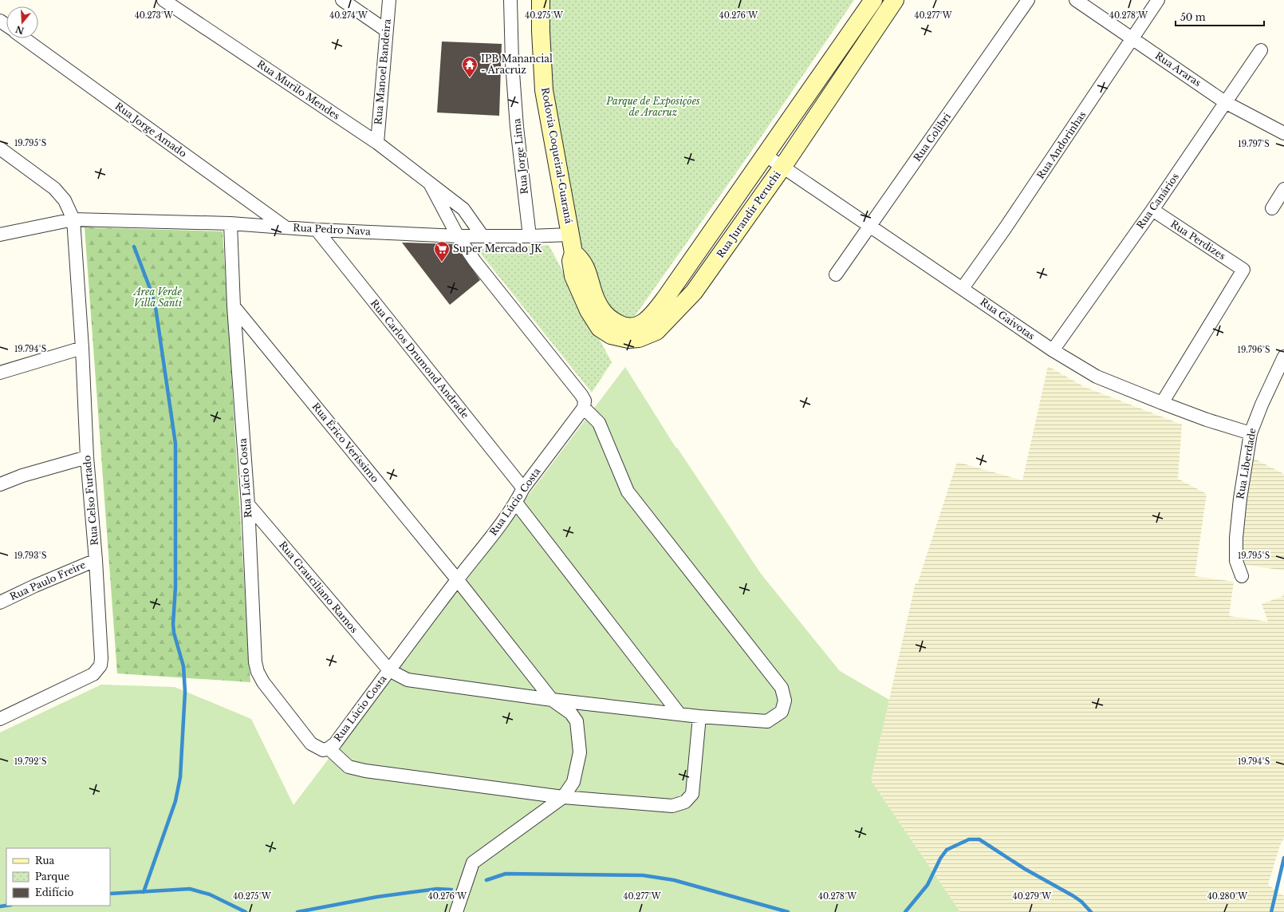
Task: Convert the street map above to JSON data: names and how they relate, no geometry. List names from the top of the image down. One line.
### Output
{"streets":{"street":["Rua Araras","Rua Manoel Bandeira","Rua Murilo Mendes","Rua Jorge Amado","Rua Colibri","Rua Andorinhas","Rodovia Coqueiral-Guaraná","Rua Jorge Lima","Rua Canários","Rua Jurandir Peruchi","Rua Pedro Nava","Rua Perdizes","Rua Gaivotas","Rua Carlos Drumond Andrade","Rua Érico Veríssimo","Rua Liberdade","Rua Lúcio Costa","Rua Celso Furtado","Rua Paulo Freire","Rua Grauciliano Ramos"]},"crossings":[["Rua Araras","Rua Andorinhas"],["Rua Araras","Rua Canários"],["Rua Manoel Bandeira","Rua Murilo Mendes"],["Rua Murilo Mendes","Rua Pedro Nava"],["Rua Jorge Amado","Rua Pedro Nava"],["Rua Colibri","Rua Gaivotas"],["Rua Andorinhas","Rua Gaivotas"],["Rodovia Coqueiral-Guaraná","Rua Jurandir Peruchi"],["Rodovia Coqueiral-Guaraná","Rua Pedro Nava"],["Rua Jorge Lima","Rua Pedro Nava"],["Rua Canários","Rua Perdizes"],["Rua Canários","Rua Gaivotas"],["Rua Jurandir Peruchi","Rua Gaivotas"],["Rua Pedro Nava","Rua Carlos Drumond Andrade"],["Rua Pedro Nava","Rua Lúcio Costa"],["Rua Pedro Nava","Rua Celso Furtado"],["Rua Perdizes","Rua Gaivotas"],["Rua Gaivotas","Rua Liberdade"],["Rua Carlos Drumond Andrade","Rua Lúcio Costa"],["Rua Érico Veríssimo","Rua Lúcio Costa"],["Rua Lúcio Costa","Rua Grauciliano Ramos"],["Rua Celso Furtado","Rua Paulo Freire"]],"parks":["Parque de Exposições de Aracruz","Area Verde Villa Santi"],"places":{"temple":["IPB Manancial - Aracruz"],"supermarket":["Super Mercado JK"]},"legend":["Rua","Parque","Edifício"],"scale_bar":"50 m","north":"bottom","coordinates":["40.273°W","40.274°W","40.275°W","40.276°W","40.277°W","40.278°W","19.795°S","19.797°S","19.794°S","19.796°S","19.793°S","19.792°S","40.279°W","40.280°W"]}
